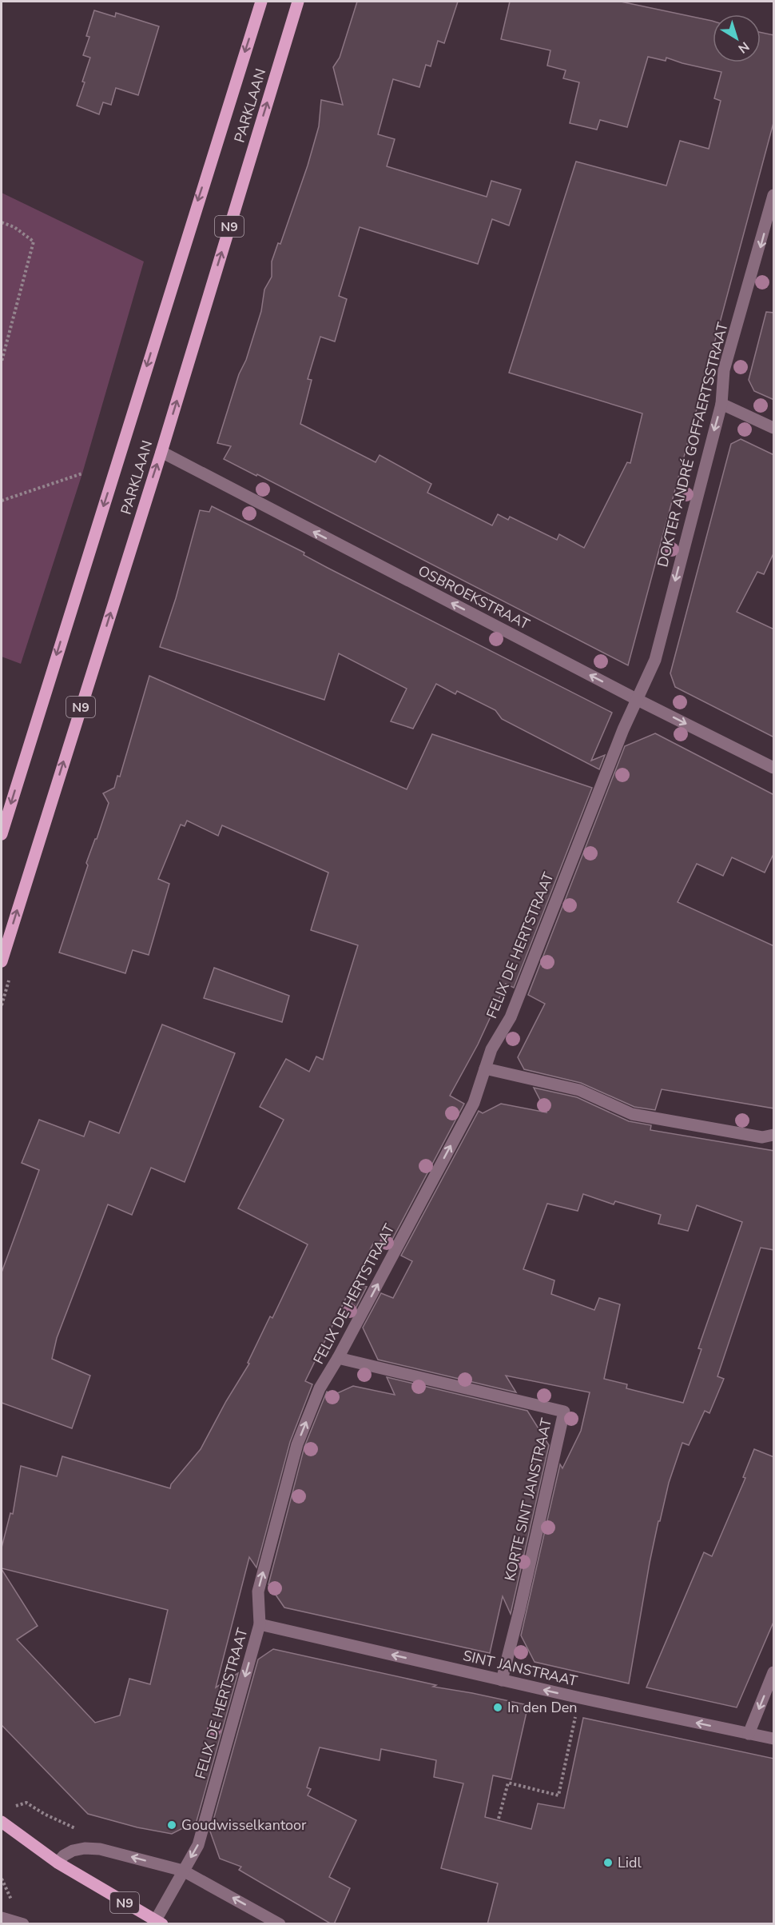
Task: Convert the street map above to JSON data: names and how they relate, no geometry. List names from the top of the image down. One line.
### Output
{"streets":{"main road":["PARKLAAN","N9"],"street":["DOKTER ANDRÉ GOFFAERTSSTRAAT","OSBROEKSTRAAT","FELIX DE HERTSTRAAT","KORTE SINT JANSTRAAT","SINT JANSTRAAT"]},"crossings":[["PARKLAAN","OSBROEKSTRAAT"],["N9","FELIX DE HERTSTRAAT"],["DOKTER ANDRÉ GOFFAERTSSTRAAT","OSBROEKSTRAAT"],["DOKTER ANDRÉ GOFFAERTSSTRAAT","FELIX DE HERTSTRAAT"],["OSBROEKSTRAAT","FELIX DE HERTSTRAAT"],["FELIX DE HERTSTRAAT","KORTE SINT JANSTRAAT"],["FELIX DE HERTSTRAAT","SINT JANSTRAAT"],["KORTE SINT JANSTRAAT","SINT JANSTRAAT"]],"one_way":["DOKTER ANDRÉ GOFFAERTSSTRAAT","SINT JANSTRAAT"],"places":["In den Den","Goudwisselkantoor","Lidl"],"north":"bottom right"}
